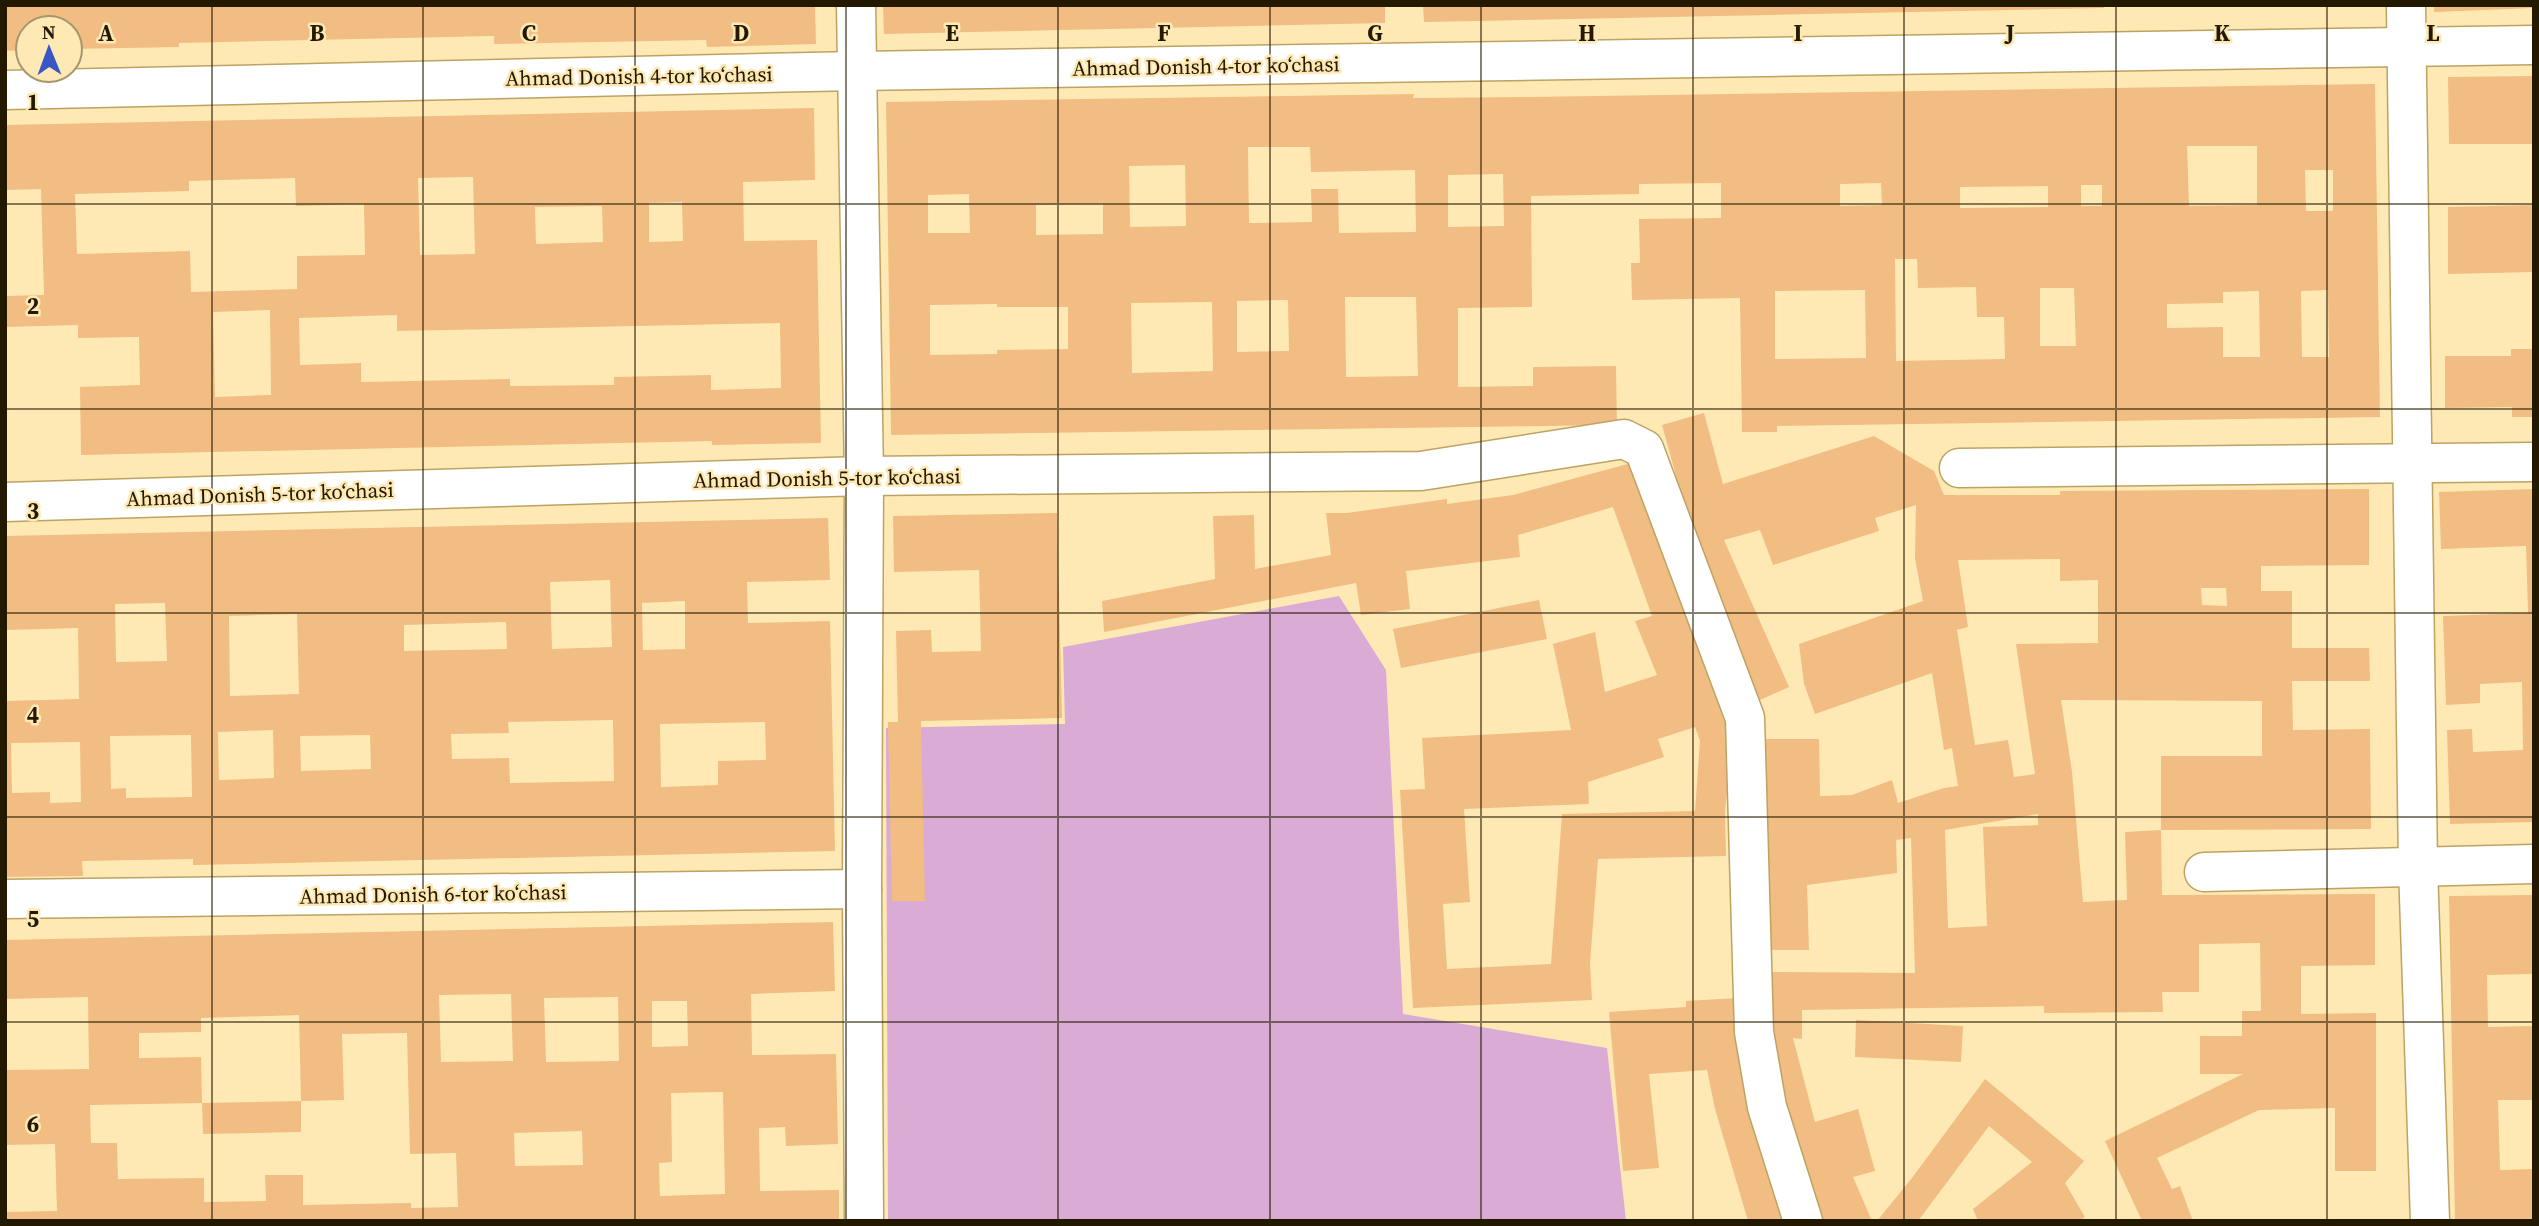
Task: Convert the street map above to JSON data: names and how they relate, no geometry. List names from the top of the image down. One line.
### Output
{"streets":{"street":["Ahmad Donish 4-tor koʻchasi","Ahmad Donish 5-tor koʻchasi","Ahmad Donish 6-tor koʻchasi"]},"north":"top","grid":{"columns":["A","B","C","D","E","F","G","H","I","J","K","L"],"rows":["1","2","3","4","5","6"]}}
